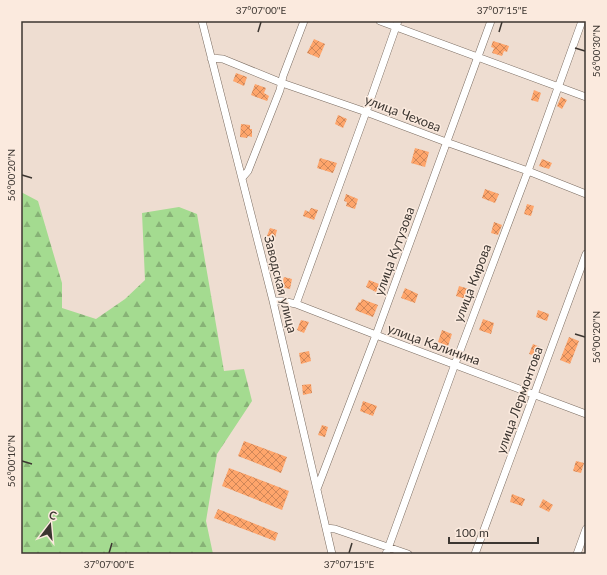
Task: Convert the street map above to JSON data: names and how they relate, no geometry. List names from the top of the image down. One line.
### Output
{"streets":{"street":["улица Чехова","улица Кутузова","улица Кирова","Заводская улица","улица Калинина","улица Лермонтова"]},"crossings":[["улица Чехова","улица Кутузова"],["улица Чехова","улица Кирова"],["улица Чехова","Заводская улица"],["улица Кутузова","Заводская улица"],["улица Кутузова","улица Калинина"],["улица Кирова","улица Калинина"],["Заводская улица","улица Калинина"],["улица Калинина","улица Лермонтова"]],"scale_bar":"100 m","north":"top","coordinates":["37°07'00\"E","37°07'15\"E","56°00'30\"N","56°00'20\"N","56°00'10\"N"]}
